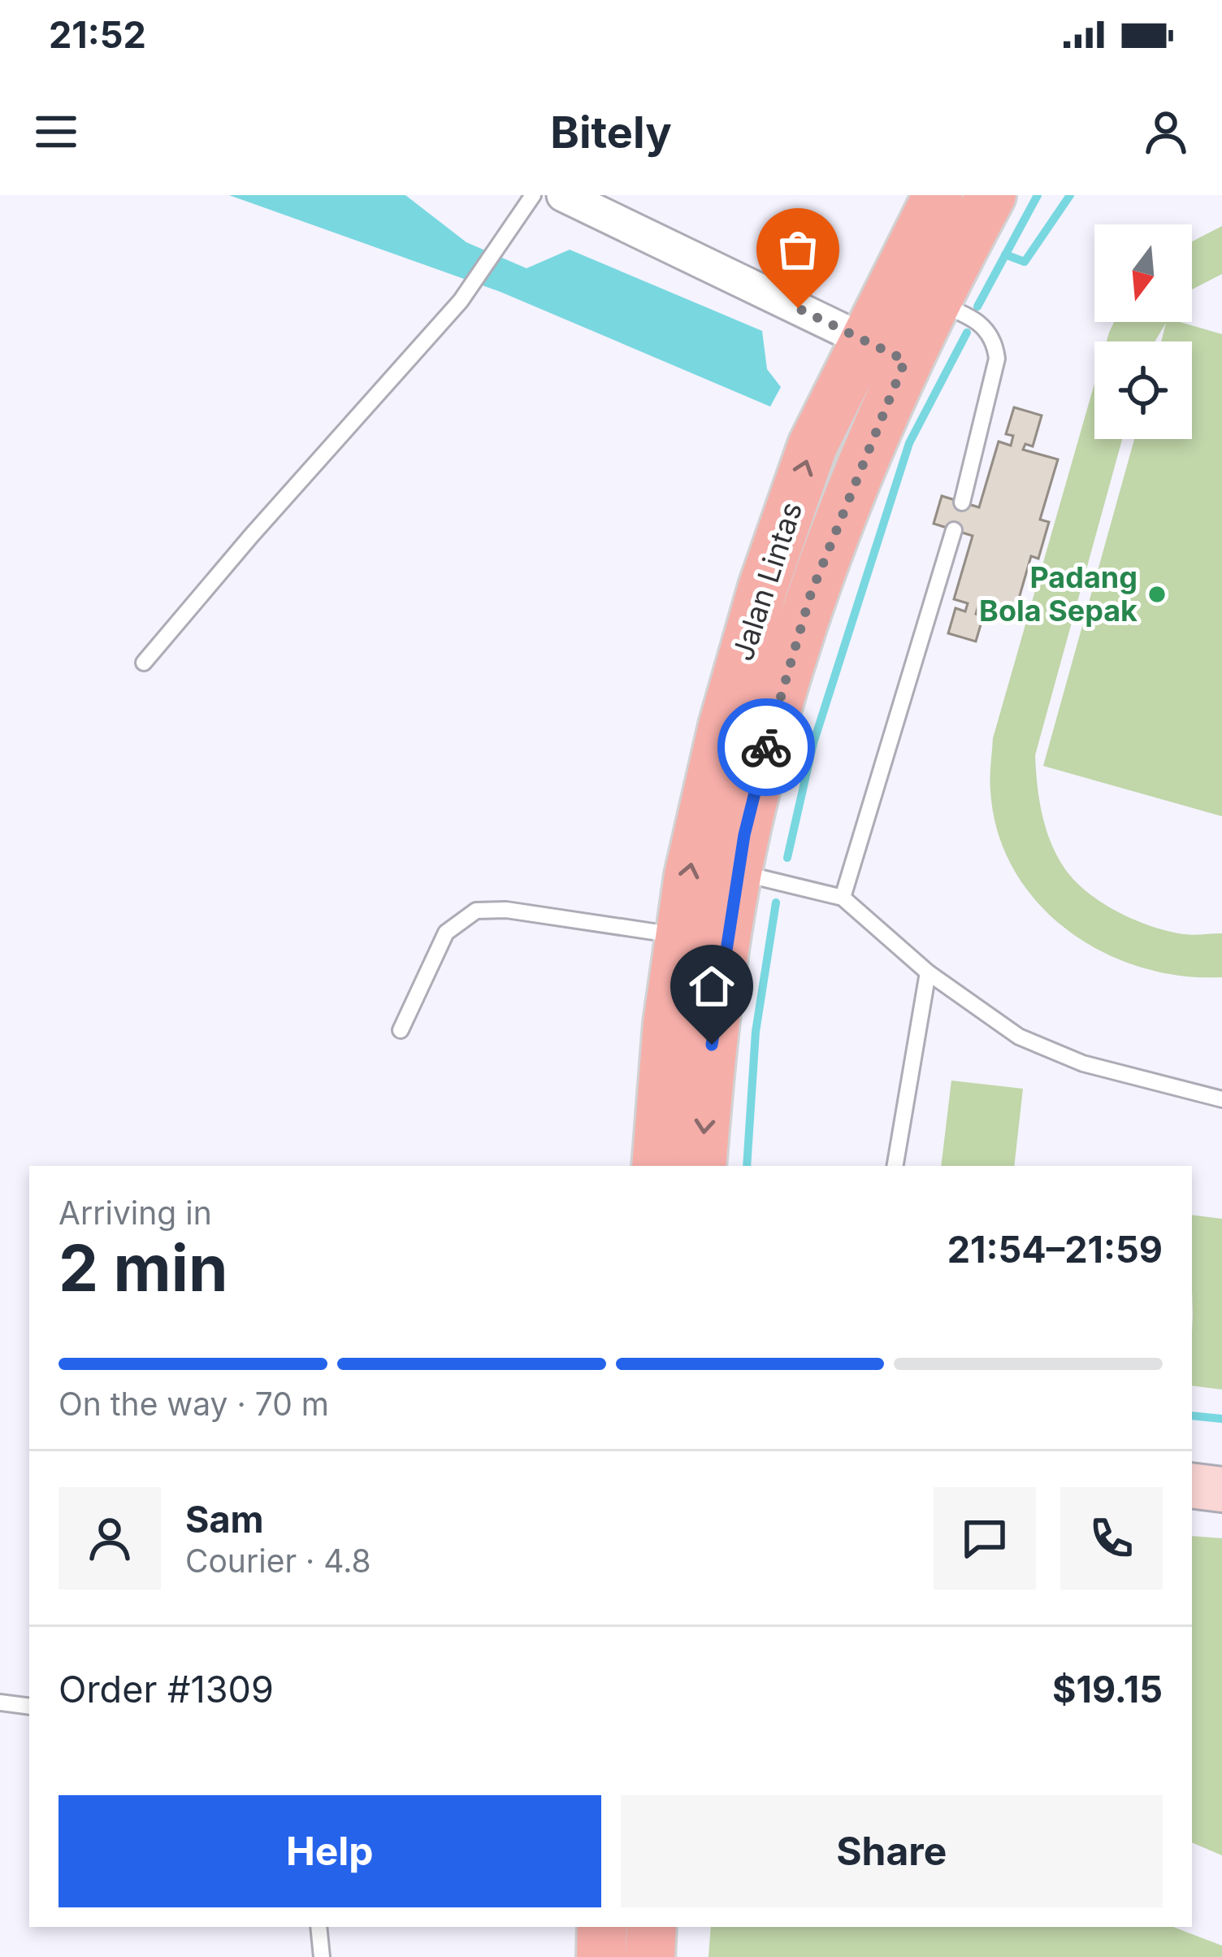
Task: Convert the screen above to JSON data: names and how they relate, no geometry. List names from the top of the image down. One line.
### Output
{"streets":{"main road":["Jalan Lintas"]},"places":["Padang Bola Sepak"],"north":"bottom","page":{"status":"21:52","header":"Bitely","heading":["2 min","Arriving in","21:54–21:59"],"panel":["Sam","Courier · 4.8","Order #1309","$19.15"],"bar":"On the way · 70 m","buttons":["Help","Share"]}}
